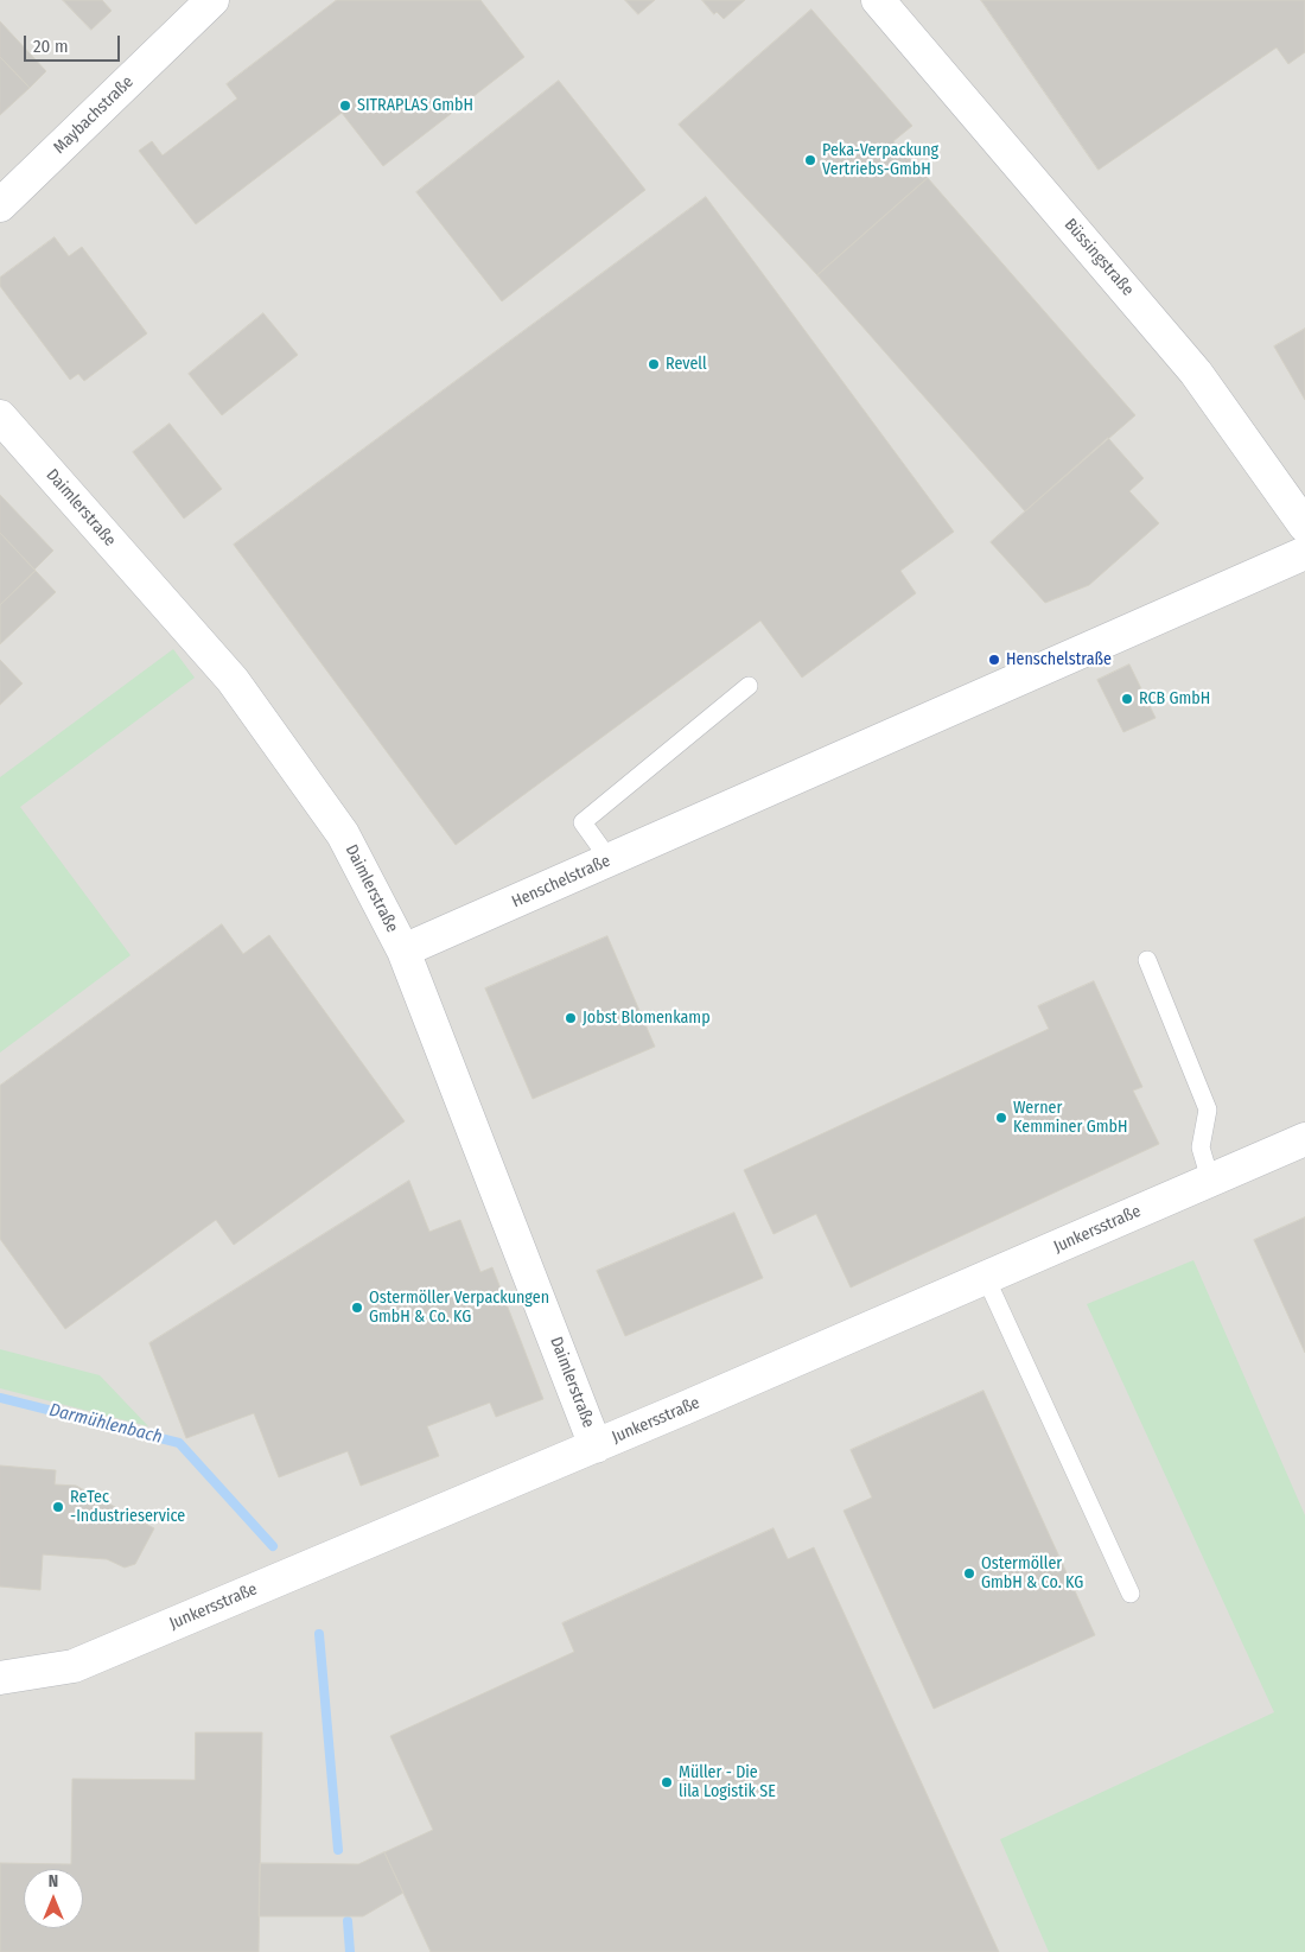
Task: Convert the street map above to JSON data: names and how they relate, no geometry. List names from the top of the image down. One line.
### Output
{"streets":{"street":["Maybachstraße","Büssingstraße","Daimlerstraße","Henschelstraße","Junkersstraße"]},"crossings":[["Daimlerstraße","Henschelstraße"],["Daimlerstraße","Junkersstraße"]],"water":["Darmühlenbach"],"places":["SITRAPLAS GmbH","Peka-Verpackung Vertriebs-GmbH","Revell","Henschelstraße","RCB GmbH","Jobst Blomenkamp","Werner Kemminer GmbH","Ostermöller Verpackungen GmbH & Co. KG","ReTec -Industrieservice","Ostermöller GmbH & Co. KG","Müller - Die lila Logistik SE"],"scale_bar":"20 m","north":"top"}
